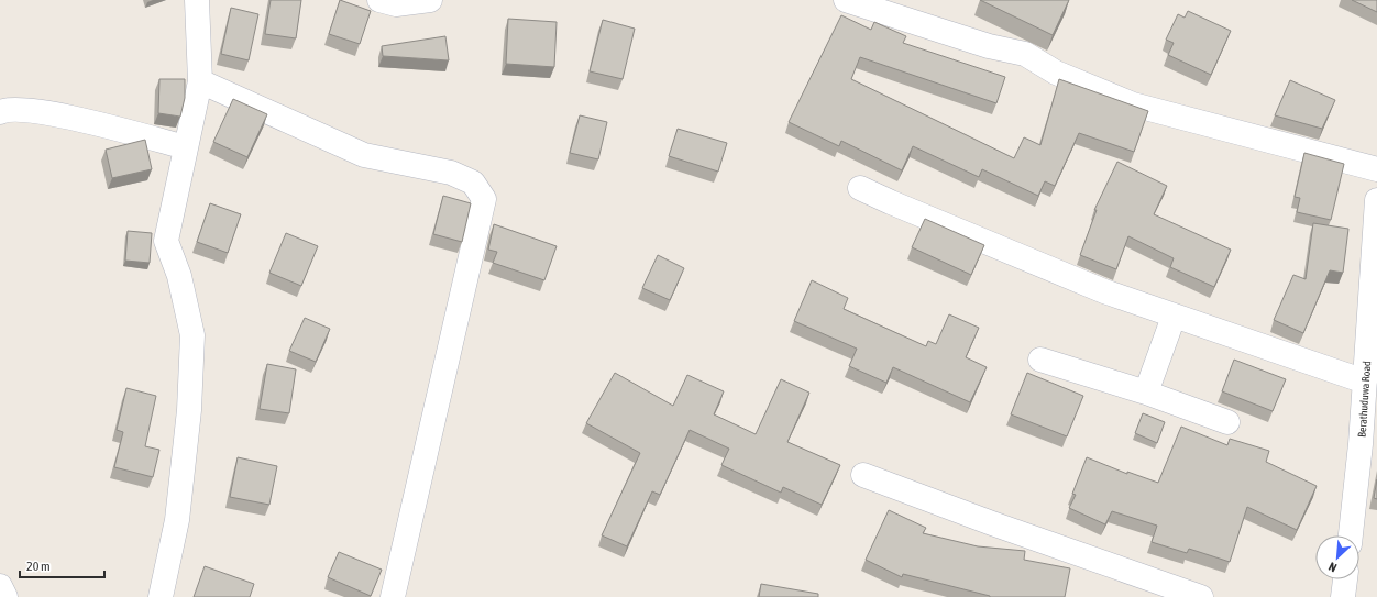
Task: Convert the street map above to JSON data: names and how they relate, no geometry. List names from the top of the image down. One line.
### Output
{"streets":{"street":["Berathuduwa Road"]},"scale_bar":"20 m","north":"bottom left"}
